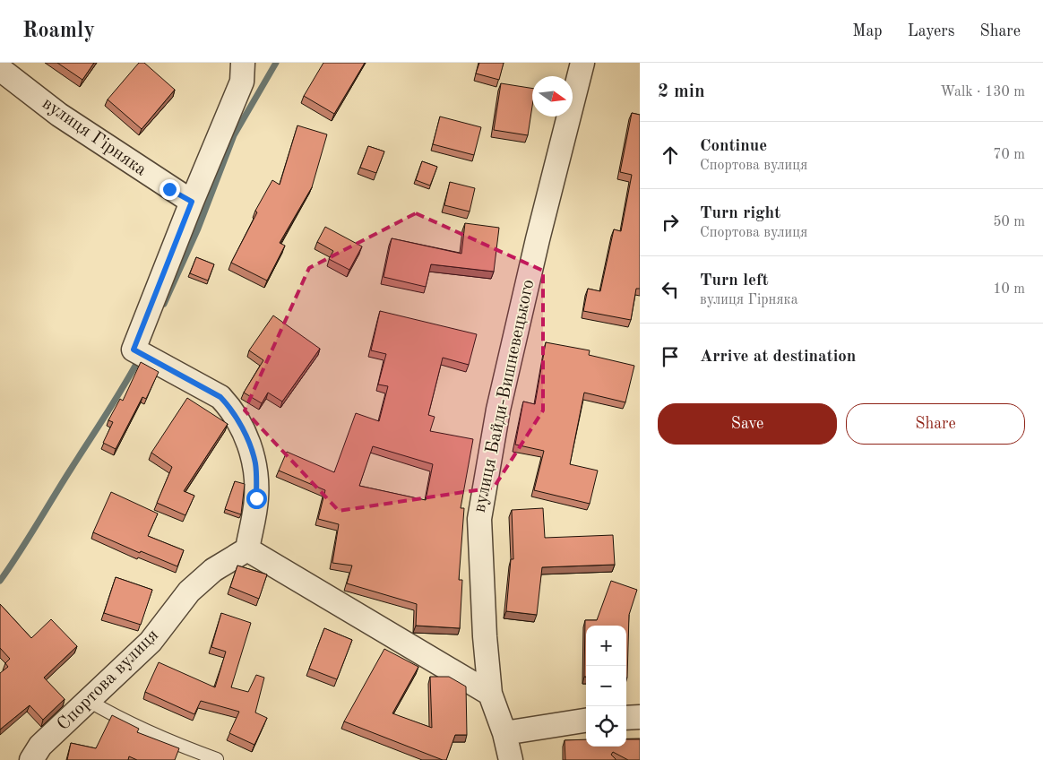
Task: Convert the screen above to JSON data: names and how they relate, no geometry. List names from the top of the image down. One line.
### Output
{"streets":{"street":["вулиця Гірняка","вулиця Байди-Вишневецького","Спортова вулиця"]},"north":"right","page":{"header":"Roamly","nav":["Map","Layers","Share"],"heading":["2 min","Walk · 130 m"],"list":[["Continue","Спортова вулиця","70 m"],["Turn right","Спортова вулиця","50 m"],["Turn left","вулиця Гірняка","10 m"],"Arrive at destination"],"buttons":["Save","Share"],"map_buttons":["+","−"]}}
